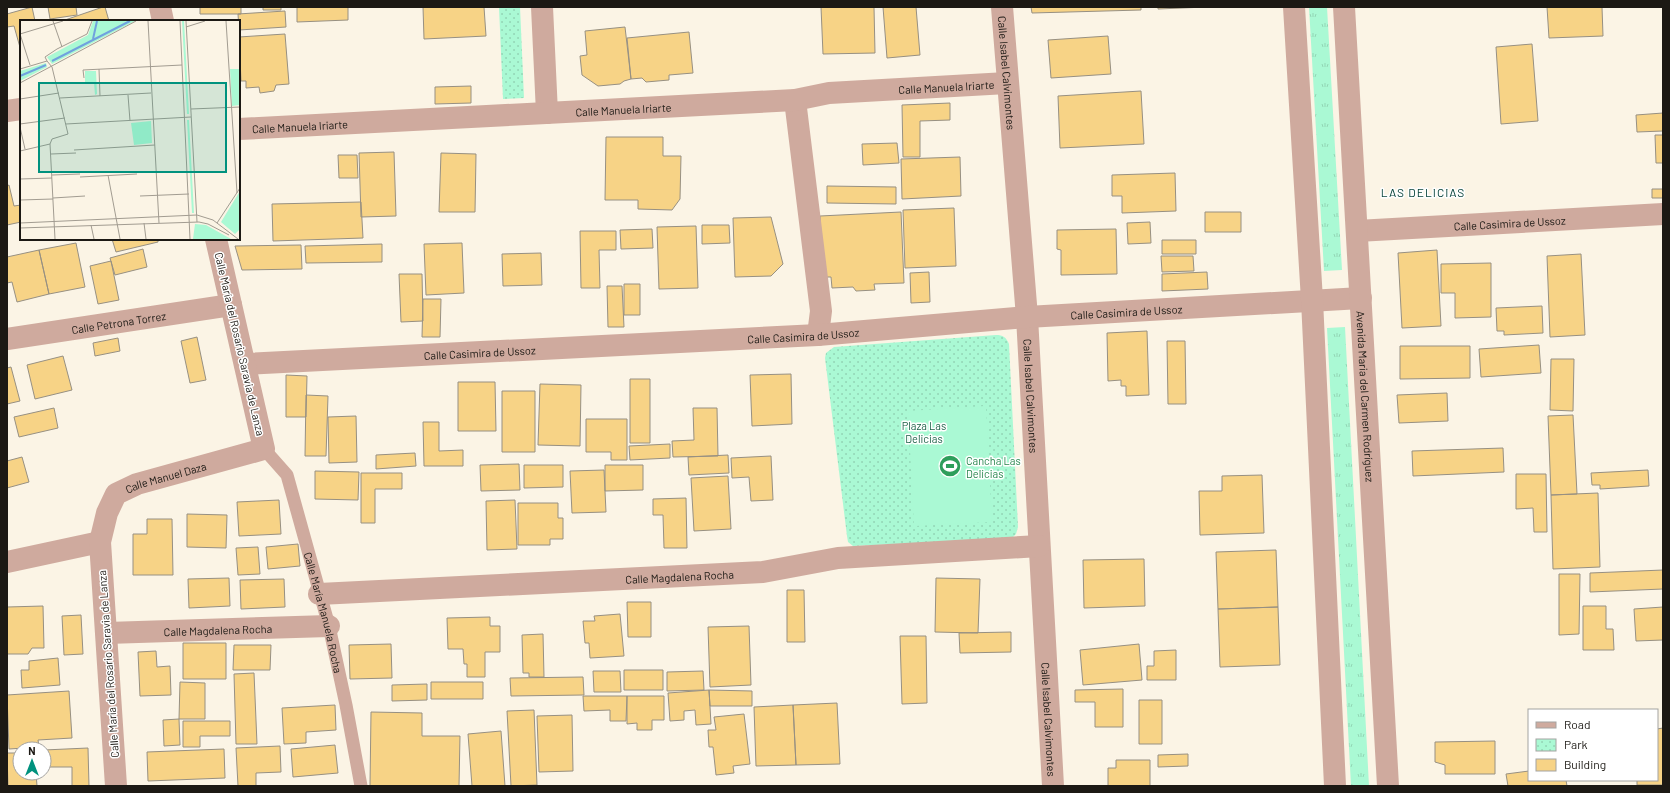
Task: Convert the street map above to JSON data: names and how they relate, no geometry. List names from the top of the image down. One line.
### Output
{"streets":{"street":["Calle Isabel Calvimontes","Calle Manuela Iriarte","Calle Casimira de Ussoz","Calle Petrona Torrez","Calle María del Rosario Saravia de Lanza","Avenida Maria del Carmen Rodríguez","Calle Manuel Daza","Calle Magdalena Rocha"],"lane":["Calle María Manuela Rocha"]},"crossings":[["Calle Isabel Calvimontes","Calle Manuela Iriarte"],["Calle Isabel Calvimontes","Calle Casimira de Ussoz"],["Calle Isabel Calvimontes","Calle Magdalena Rocha"],["Calle Casimira de Ussoz","Calle María del Rosario Saravia de Lanza"],["Calle Casimira de Ussoz","Avenida Maria del Carmen Rodríguez"],["Calle Petrona Torrez","Calle María del Rosario Saravia de Lanza"],["Calle María del Rosario Saravia de Lanza","Calle Manuel Daza"],["Calle María del Rosario Saravia de Lanza","Calle Magdalena Rocha"],["Calle María del Rosario Saravia de Lanza","Calle María Manuela Rocha"],["Calle Manuel Daza","Calle María Manuela Rocha"],["Calle Magdalena Rocha","Calle María Manuela Rocha"]],"districts":["LAS DELICIAS"],"parks":["Plaza Las Delicias"],"places":{"sports":["Cancha Las Delicias"]},"legend":["Road","Park","Building"],"north":"top"}
